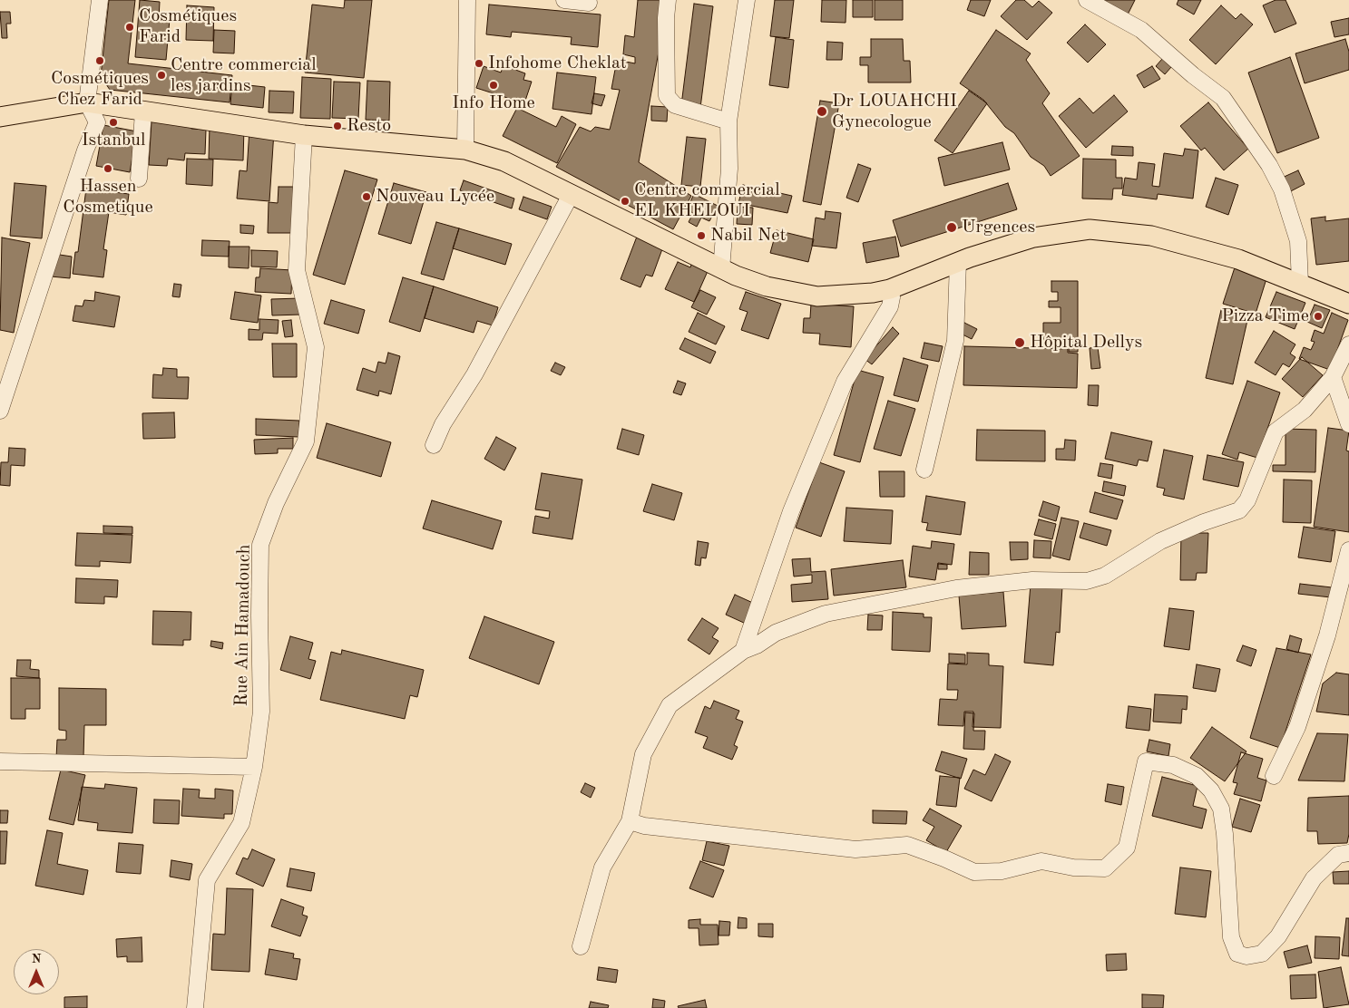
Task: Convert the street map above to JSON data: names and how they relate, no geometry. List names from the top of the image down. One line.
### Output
{"streets":{"street":["Rue Ain Hamadouch"]},"places":["Cosmétiques Farid","Cosmétiques Chez Farid","Infohome Cheklat","Centre commercial les jardins","Info Home","Dr LOUAHCHI Gynecologue","Istanbul","Resto","Hassen Cosmetique","Nouveau Lycée","Centre commercial EL KHELOUI","Urgences","Nabil Net","Pizza Time","Hôpital Dellys"],"north":"top"}
